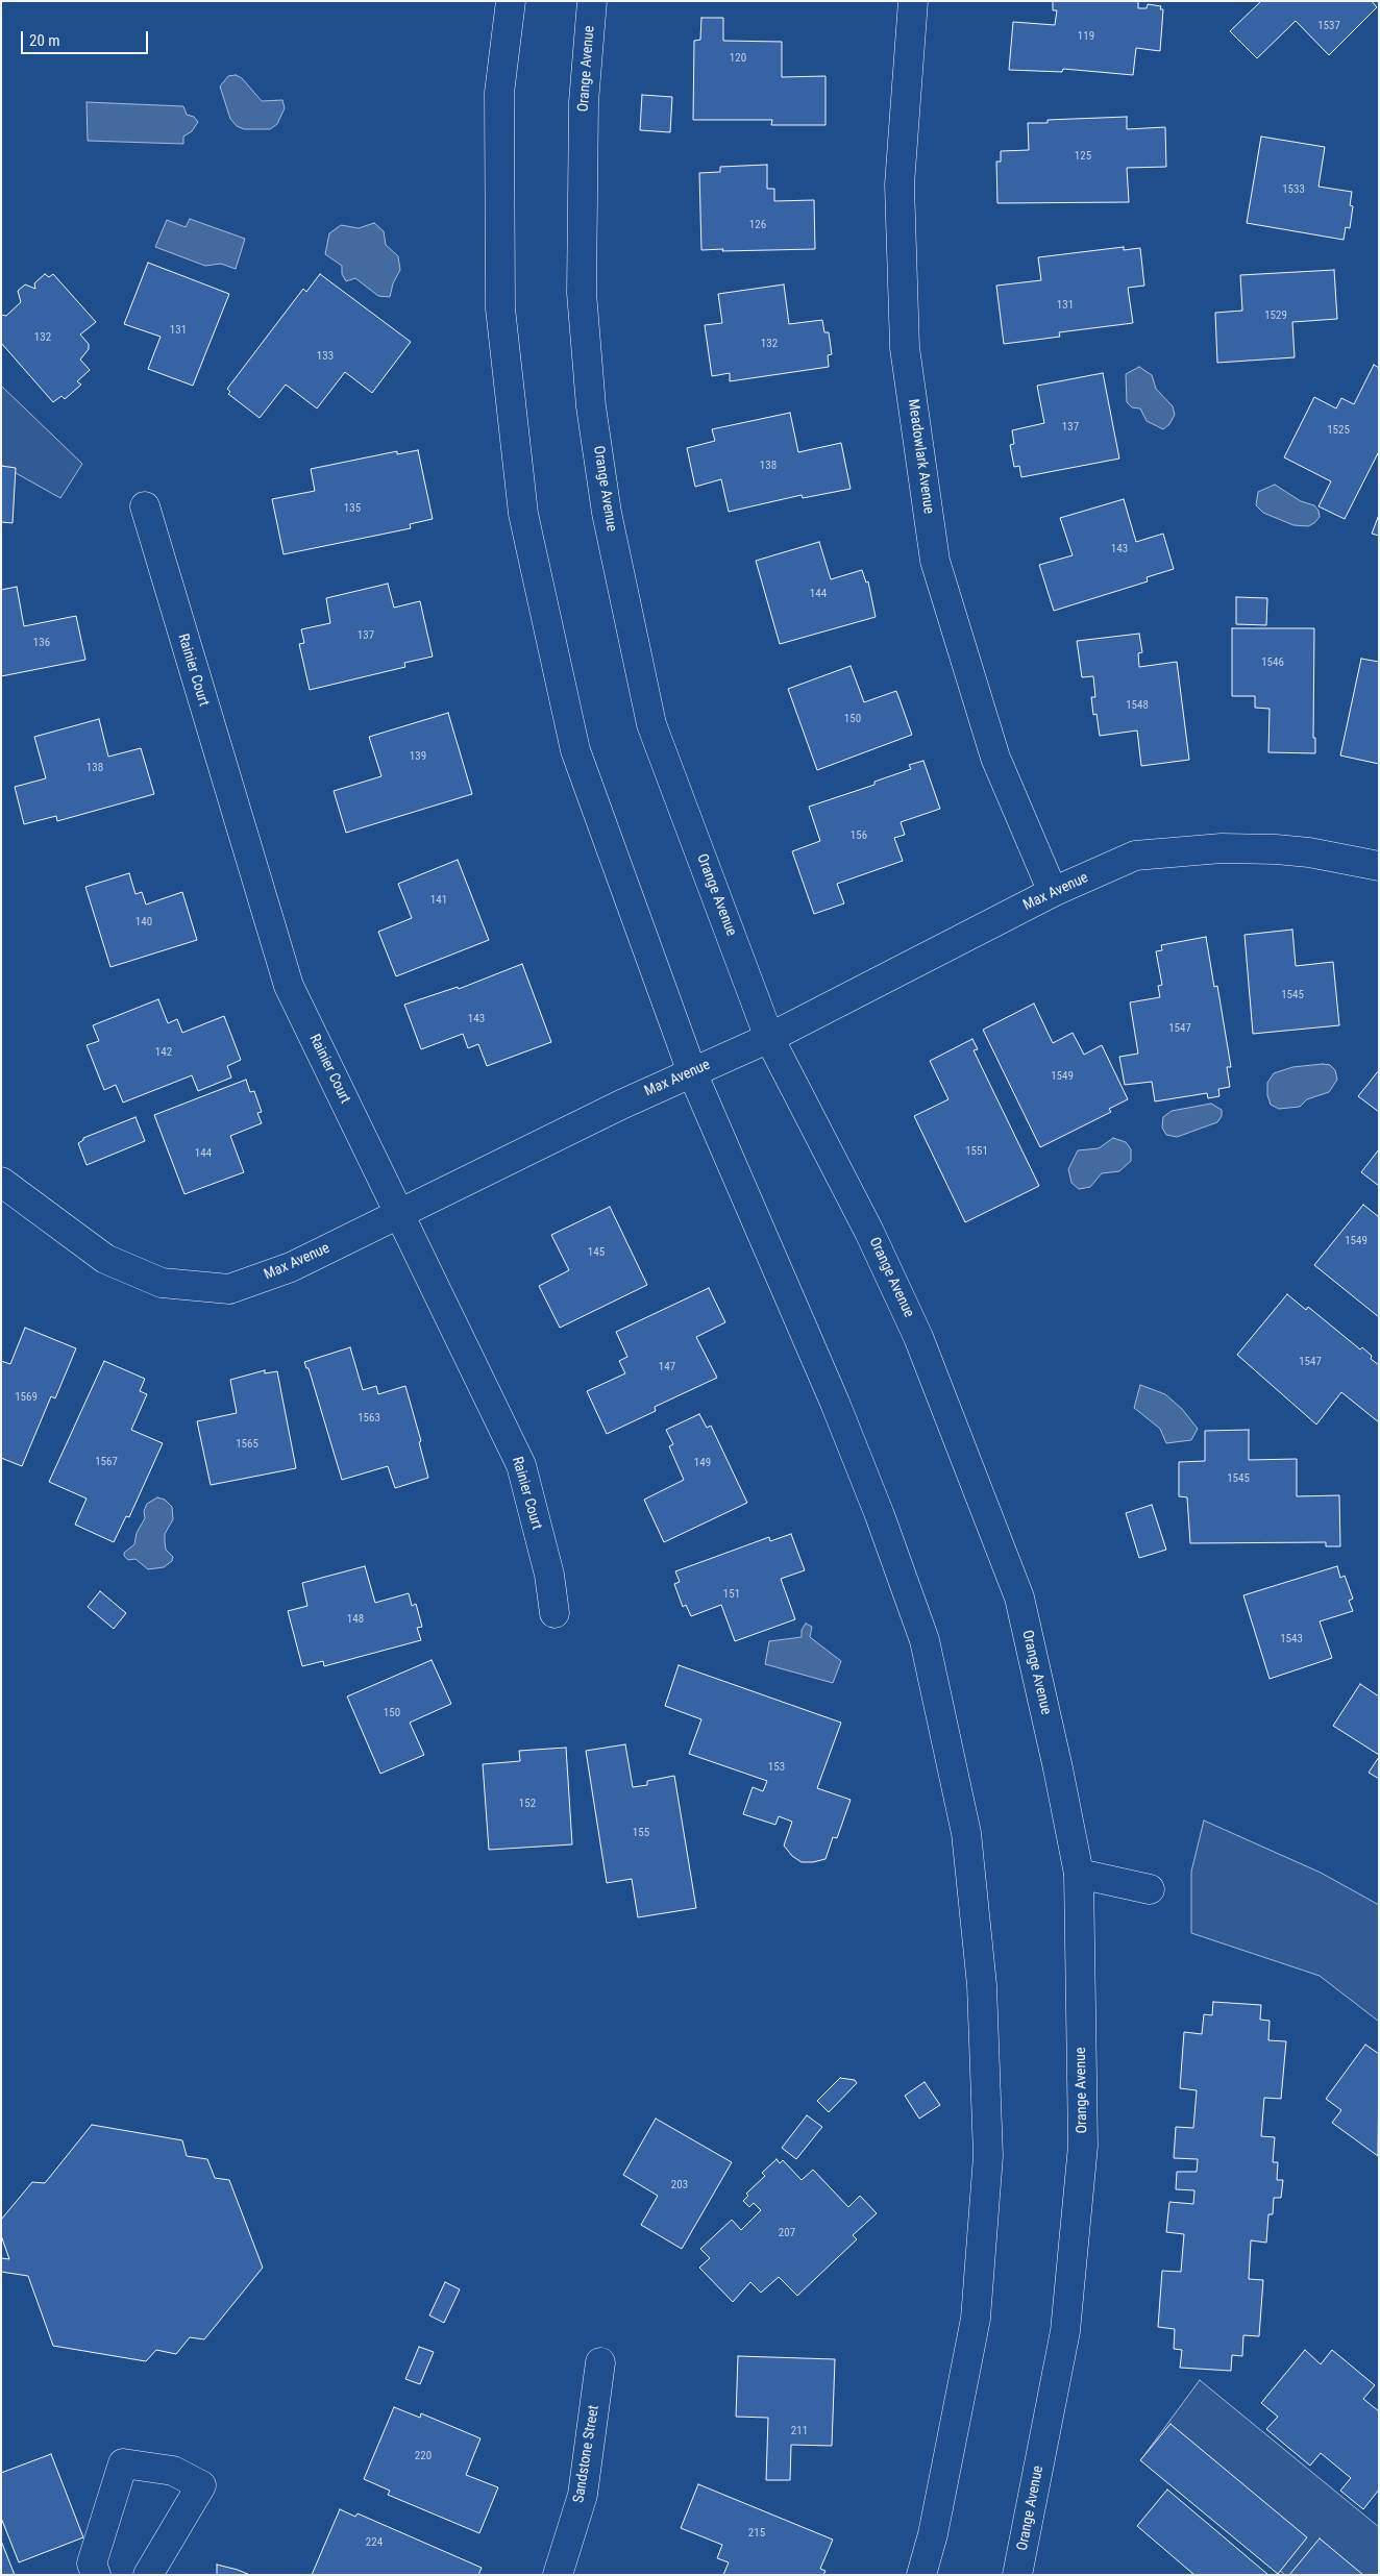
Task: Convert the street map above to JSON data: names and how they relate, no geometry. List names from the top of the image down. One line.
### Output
{"streets":{"main road":["Orange Avenue","Meadowlark Avenue","Rainier Court","Max Avenue","Sandstone Street"]},"crossings":[["Orange Avenue","Max Avenue"],["Meadowlark Avenue","Max Avenue"],["Rainier Court","Max Avenue"]],"house_numbers":["1537","119","120","125","1533","126","131","1529","131","132","132","133","137","1525","138","135","143","144","137","136","1546","1548","150","139","138","156","141","140","1545","143","1547","142","1549","1551","144","1549","145","1547","147","1569","1563","1565","1567","149","1545","151","148","1543","150","153","152","155","203","207","211","220","215","224"],"scale_bar":"20 m"}
